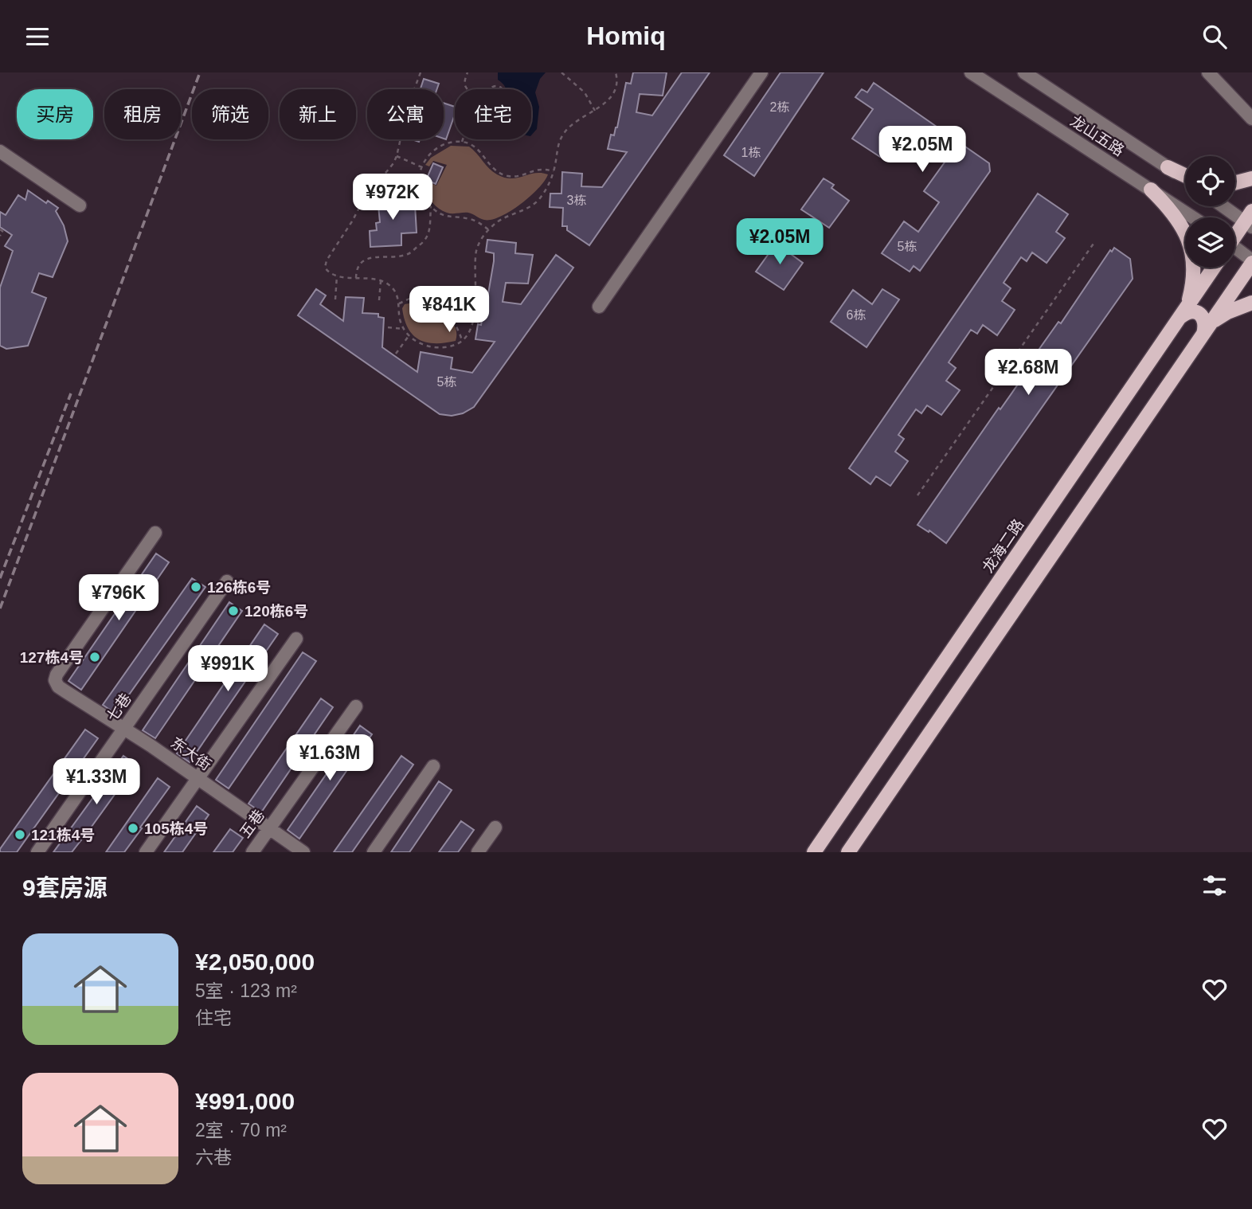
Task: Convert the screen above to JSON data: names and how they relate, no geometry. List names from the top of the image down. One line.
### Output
{"streets":{"main road":["龙海二路"],"street":["龙山五路","七巷","东大街","五巷"]},"crossings":[["七巷","东大街"],["东大街","五巷"]],"places":["126栋6号","120栋6号","127栋4号","105栋4号","121栋4号"],"house_numbers":["2栋","1栋","3栋","5栋","6栋","5栋"],"page":{"header":"Homiq","chip":["买房","租房","筛选","新上","公寓","住宅"],"price":["¥2.05M","¥972K","¥2.05M","¥841K","¥2.68M","¥796K","¥991K","¥1.63M","¥1.33M"],"heading":"9套房源","list":[{"name":"¥2,050,000","note":"5室 · 123 m² · 住宅"},{"name":"¥991,000","note":"2室 · 70 m² · 六巷"}]}}
